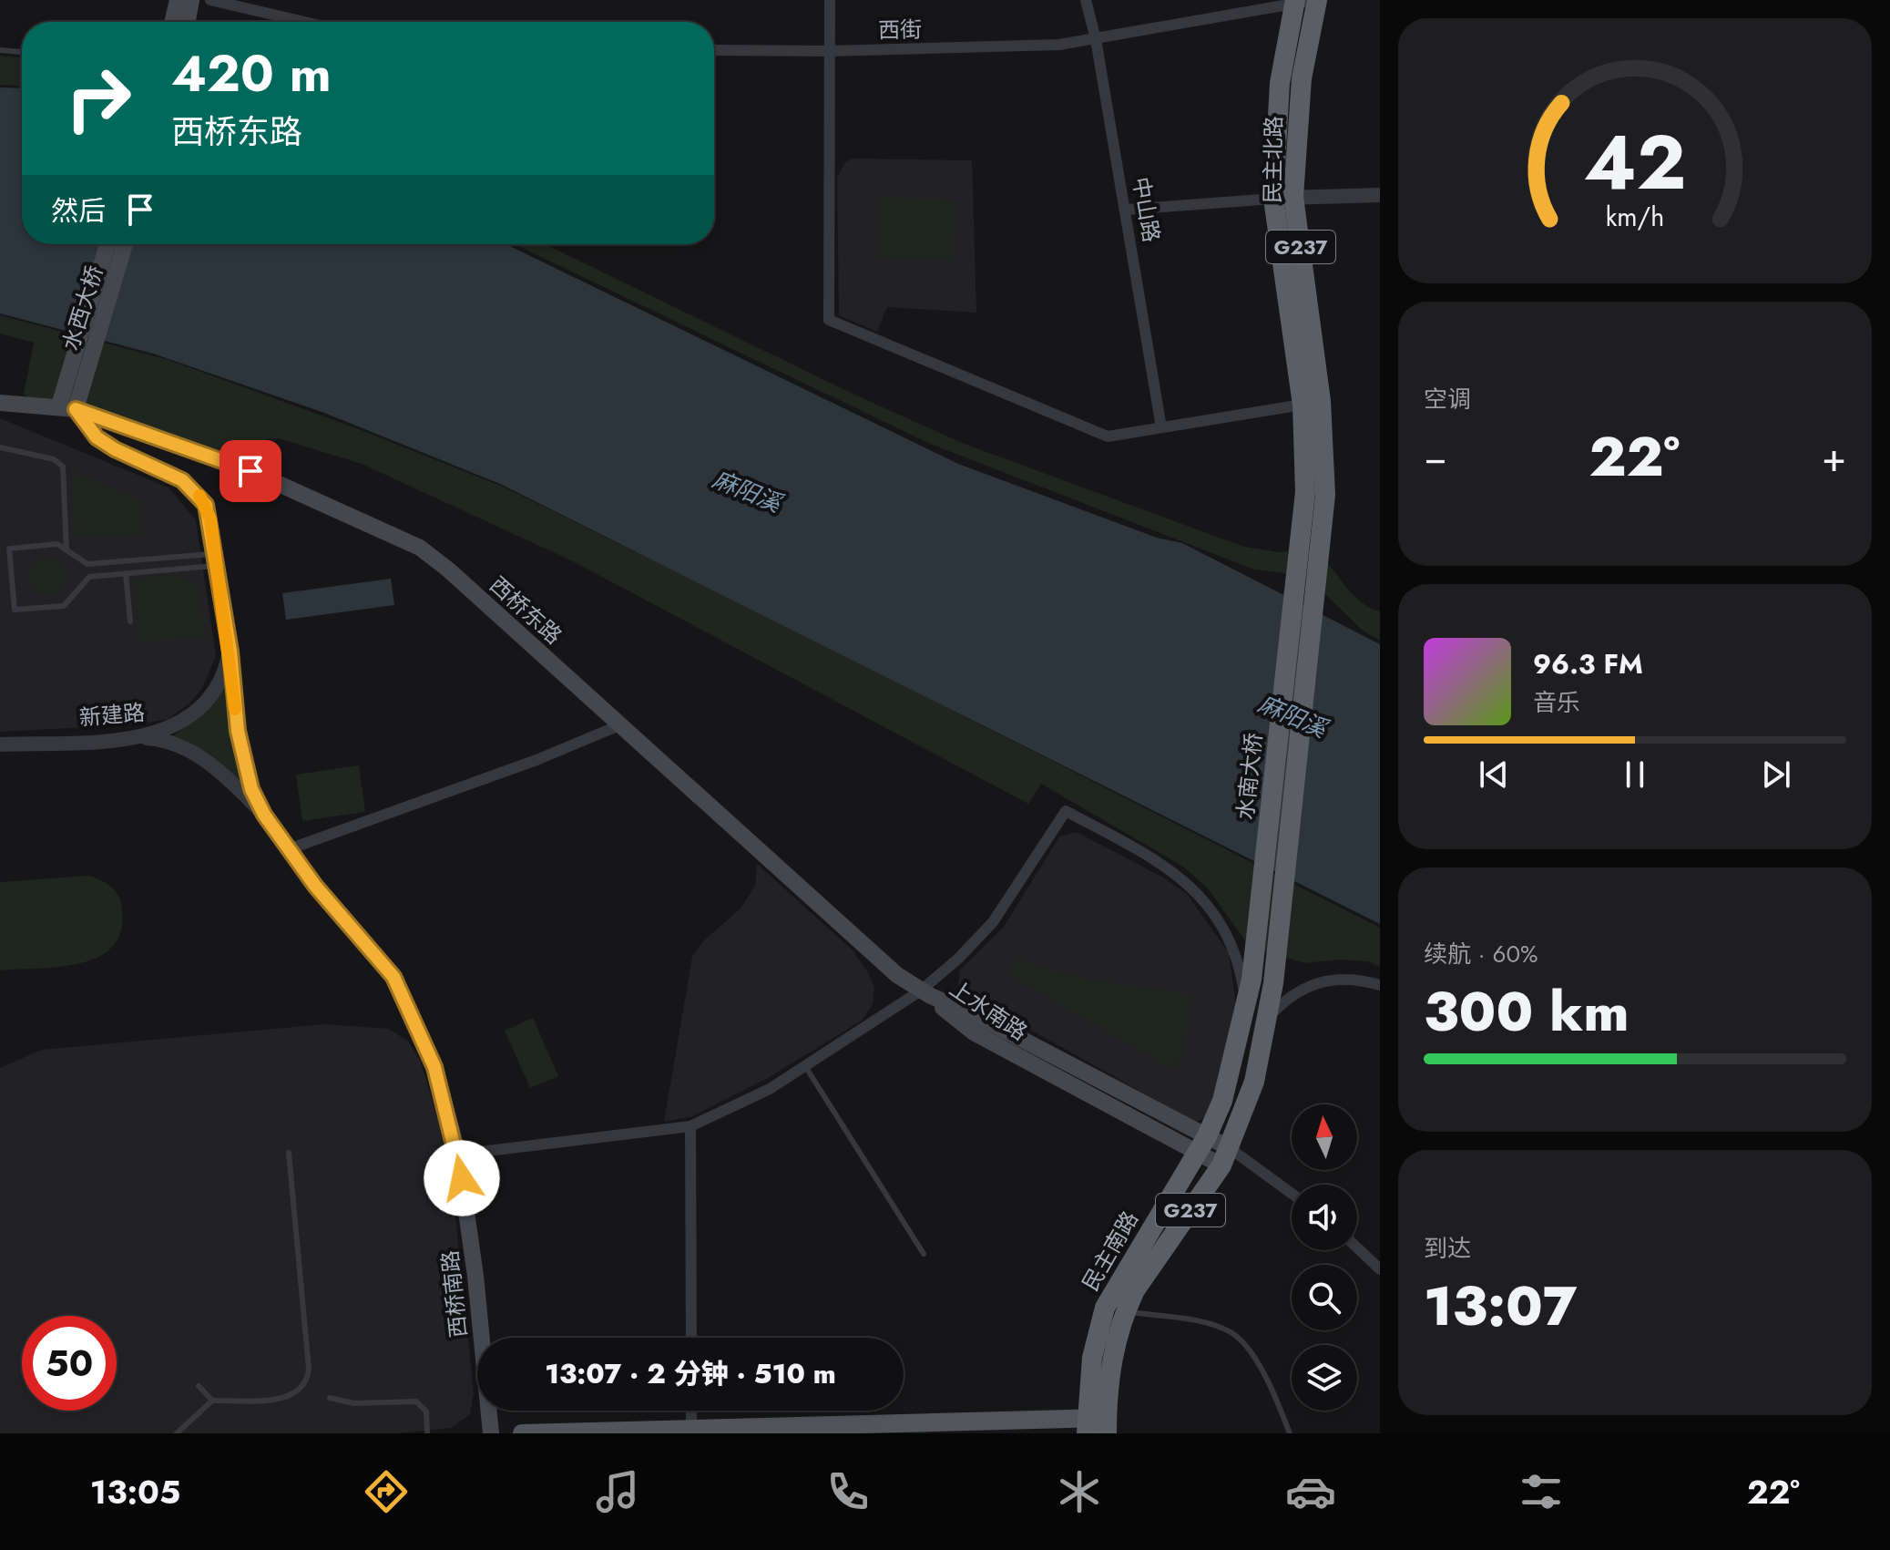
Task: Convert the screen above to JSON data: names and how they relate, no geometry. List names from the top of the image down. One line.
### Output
{"streets":{"highway":["民主北路","G237","水南大桥","民主南路"],"main road":["水西大桥","西桥东路","上水南路","西桥南路"],"street":["西街","中山路","新建路"]},"crossings":[["西街","民主北路"],["西街","中山路"],["民主北路","水南大桥"],["水西大桥","西桥东路"],["水西大桥","西桥南路"],["西桥东路","上水南路"],["西桥东路","西桥南路"],["新建路","西桥南路"],["水南大桥","民主南路"],["上水南路","民主南路"]],"water":["麻阳溪"],"north":"top","page":{"turn":["420 m","西桥东路"],"then":"然后","tile":["空调",["续航 · 60%","300 km"],["到达","13:07"]],"heat":["−","22°","+"],"song":["96.3 FM","音乐"],"limit":"50","trip":"13:07 · 2 分钟 · 510 m","tabs":["13:05","22°"],"gauge":["42","km/h"]}}
